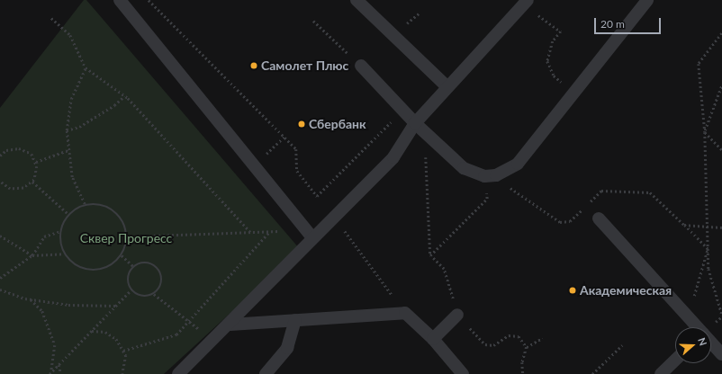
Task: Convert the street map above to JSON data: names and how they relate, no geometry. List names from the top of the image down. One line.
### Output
{"parks":["Сквер Прогресс"],"places":["Самолет Плюс","Сбербанк","Академическая"],"scale_bar":"20 m","north":"right"}
